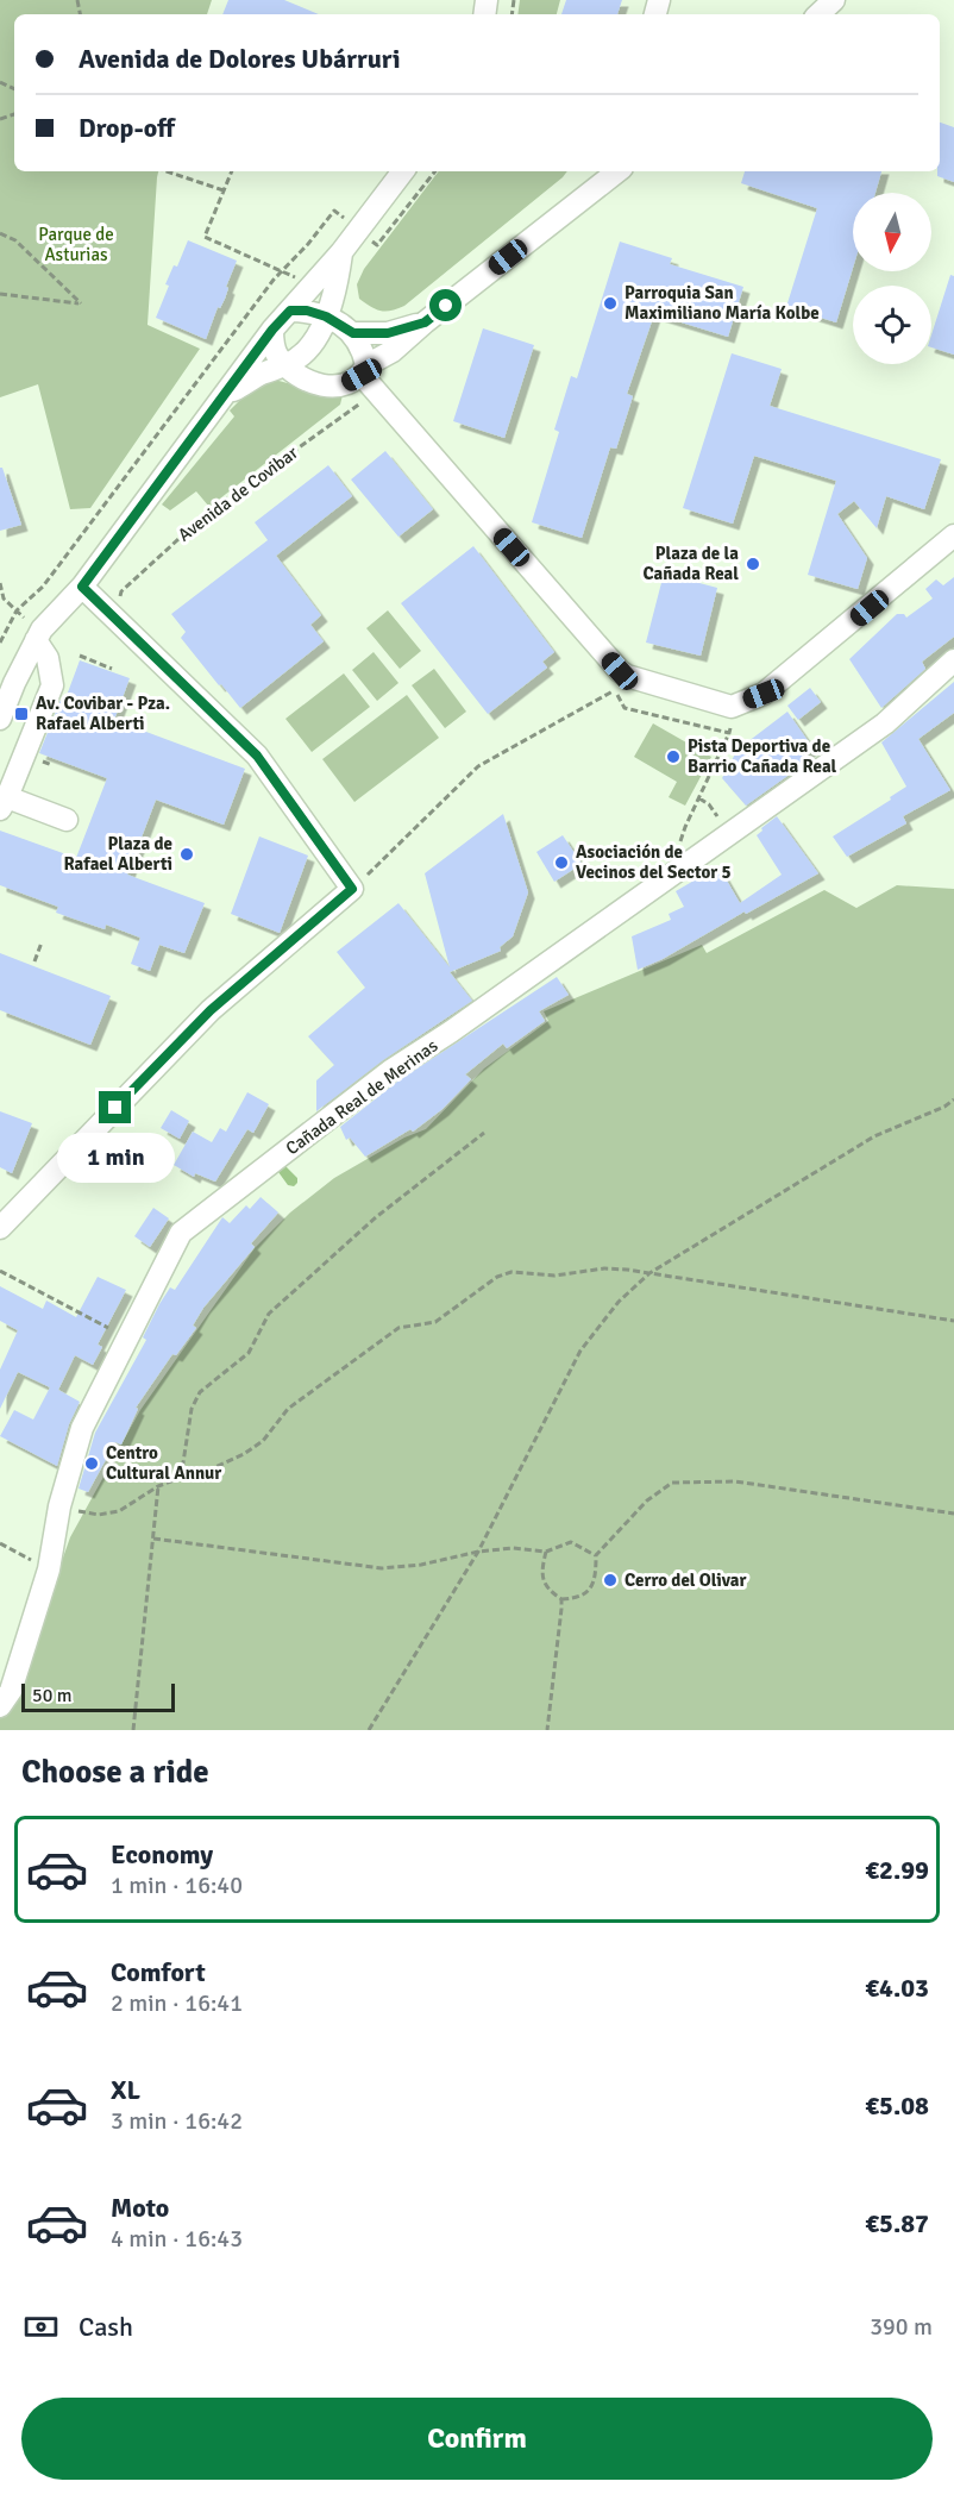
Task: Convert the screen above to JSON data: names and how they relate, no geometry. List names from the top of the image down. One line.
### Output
{"streets":{"street":["Cañada Real de Merinas"],"path":["Avenida de Covibar"]},"parks":["Parque de Asturias"],"places":{"other":["Parroquia San Maximiliano María Kolbe","Plaza de la Cañada Real","Pista Deportiva de Barrio Cañada Real","Plaza de Rafael Alberti","Asociación de Vecinos del Sector 5","Centro Cultural Annur","Cerro del Olivar"],"transit":["Av. Covibar - Pza. Rafael Alberti"]},"scale_bar":"50 m","north":"bottom","page":{"banner":["Avenida de Dolores Ubárruri","Drop-off"],"bubble":"1 min","scale":"50 m","heading":"Choose a ride","list":[{"name":"Economy","note":"1 min · 16:40","value":"€2.99"},{"name":"Comfort","note":"2 min · 16:41","value":"€4.03"},{"name":"XL","note":"3 min · 16:42","value":"€5.08"},{"name":"Moto","note":"4 min · 16:43","value":"€5.87"}],"pay":["Cash","390 m"],"buttons":"Confirm"}}
